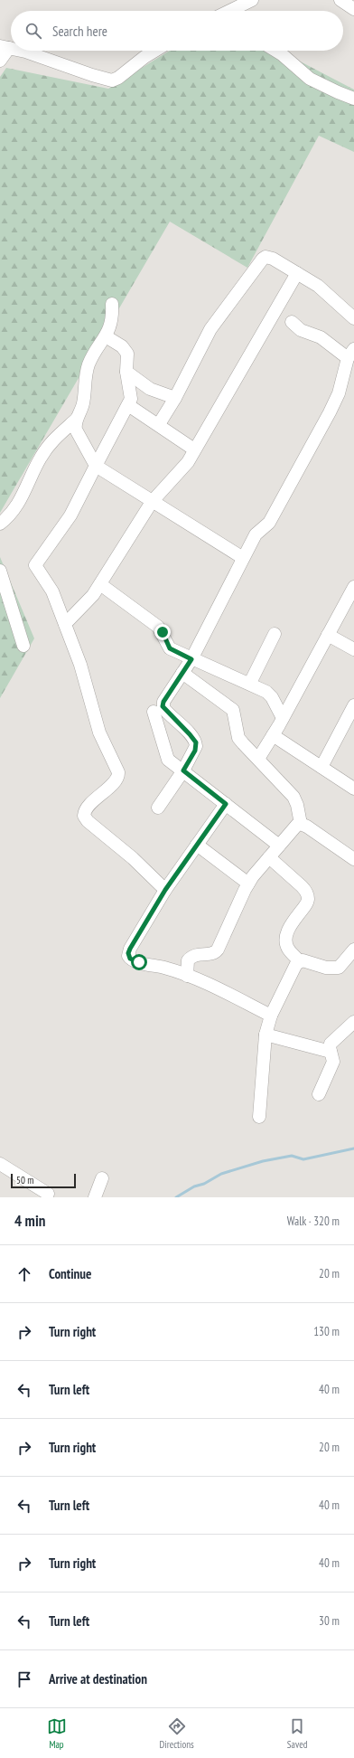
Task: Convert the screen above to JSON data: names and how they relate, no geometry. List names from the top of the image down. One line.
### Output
{"scale_bar":"50 m","page":{"search":"Search here","scale":"50 m","heading":["4 min","Walk · 320 m"],"list":[["Continue","20 m"],["Turn right","130 m"],["Turn left","40 m"],["Turn right","20 m"],["Turn left","40 m"],["Turn right","40 m"],["Turn left","30 m"],"Arrive at destination"],"nav":["Map","Directions","Saved"]}}
